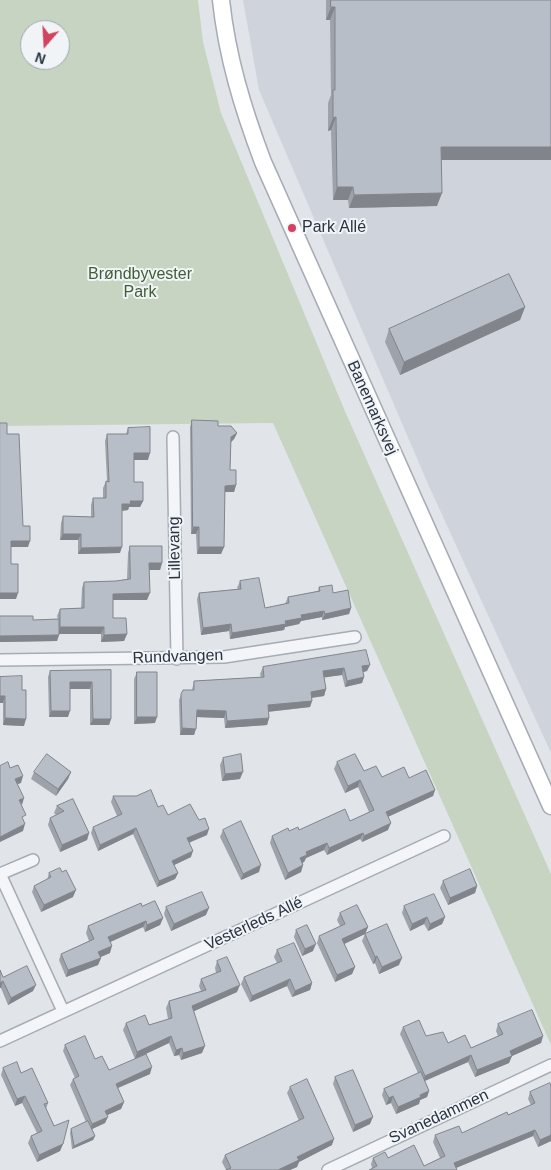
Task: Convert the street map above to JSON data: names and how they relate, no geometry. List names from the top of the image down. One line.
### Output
{"streets":{"street":["Banemarksvej","Lillevang","Rundvangen","Vesterleds Allé","Svanedammen"]},"crossings":[["Lillevang","Rundvangen"]],"parks":["Brøndbyvester Park"],"places":["Park Allé"],"north":"bottom"}
